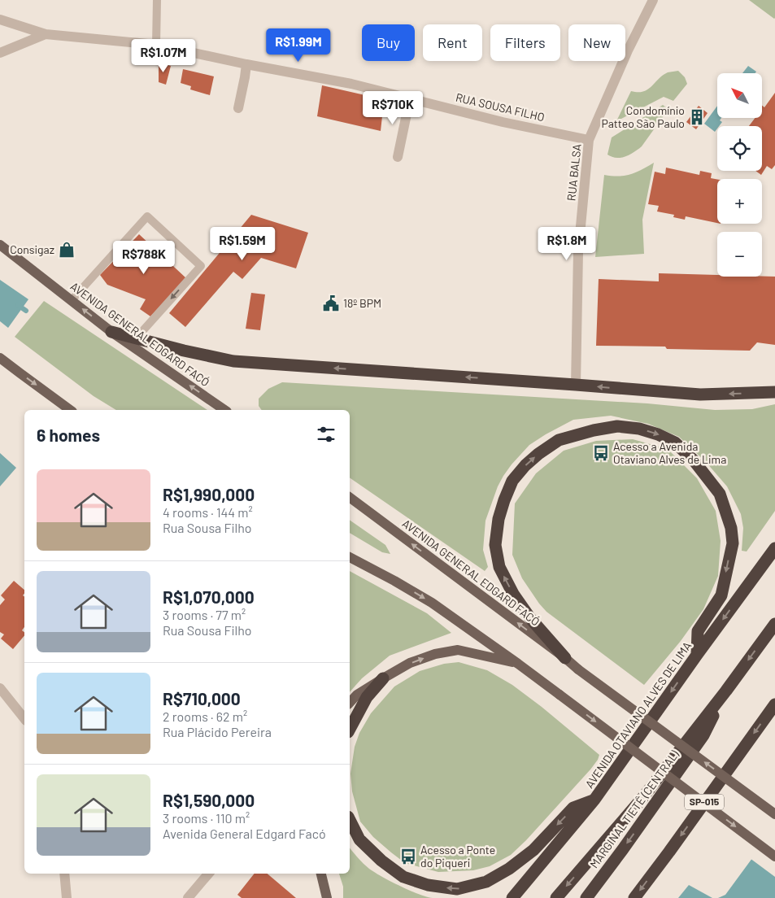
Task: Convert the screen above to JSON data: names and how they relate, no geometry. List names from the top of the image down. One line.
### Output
{"streets":{"highway":["AVENIDA OTAVIANO ALVES DE LIMA","SP-015","MARGINAL TIETÊ (CENTRAL)"],"main road":["AVENIDA GENERAL EDGARD FACÓ"],"street":["RUA SOUSA FILHO","RUA BALSA"]},"crossings":[["RUA SOUSA FILHO","RUA BALSA"]],"places":{"building":["Condomínio Patteo São Paulo"],"shop":["Consigaz"],"public building":["18º BPM"],"bus stop":["Acesso a Avenida Otaviano Alves de Lima","Acesso a Ponte do Piqueri"]},"north":"top left","page":{"chip":["Buy","Rent","Filters","New"],"price":["R$1.99M","R$1.07M","R$710K","R$1.59M","R$1.8M","R$788K"],"map_buttons":["+","−"],"heading":"6 homes","list":[{"name":"R$1,990,000","note":"4 rooms · 144 m² · Rua Sousa Filho"},{"name":"R$1,070,000","note":"3 rooms · 77 m² · Rua Sousa Filho"},{"name":"R$710,000","note":"2 rooms · 62 m² · Rua Plácido Pereira"},{"name":"R$1,590,000","note":"3 rooms · 110 m² · Avenida General Edgard Facó"}]}}
